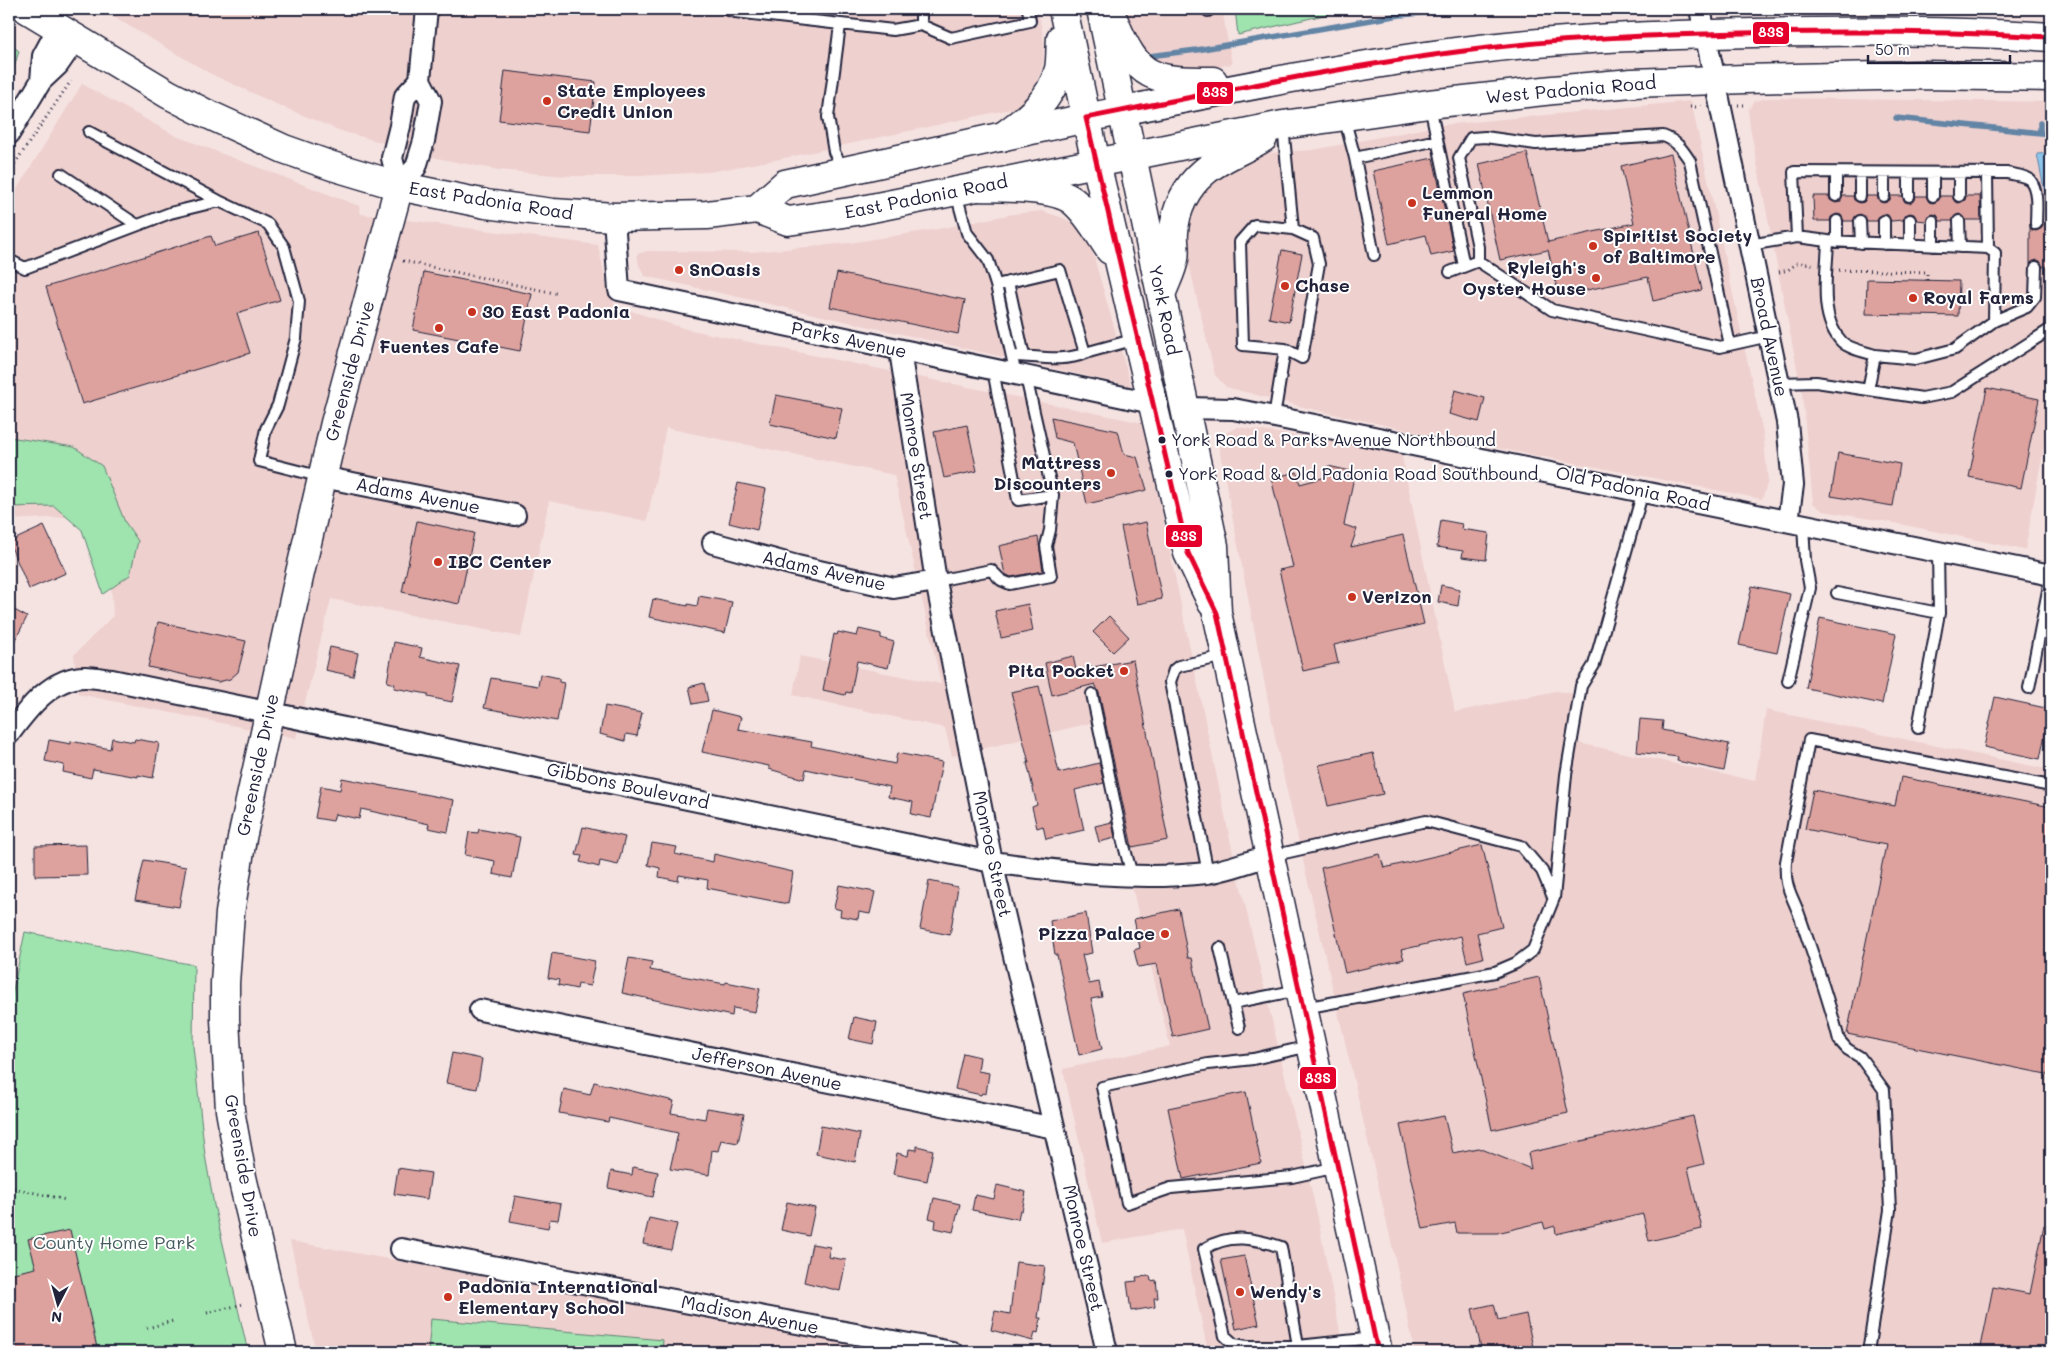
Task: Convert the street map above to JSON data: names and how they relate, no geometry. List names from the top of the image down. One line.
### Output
{"streets":{"main road":["West Padonia Road","East Padonia Road","York Road","Greenside Drive"],"street":["Broad Avenue","Parks Avenue","Monroe Street","Old Padonia Road","Adams Avenue","Gibbons Boulevard","Jefferson Avenue","Madison Avenue"]},"crossings":[["West Padonia Road","East Padonia Road"],["West Padonia Road","York Road"],["West Padonia Road","Broad Avenue"],["East Padonia Road","York Road"],["East Padonia Road","Parks Avenue"],["East Padonia Road","Greenside Drive"],["York Road","Parks Avenue"],["York Road","Old Padonia Road"],["York Road","Gibbons Boulevard"],["Broad Avenue","Old Padonia Road"],["Parks Avenue","Monroe Street"],["Greenside Drive","Adams Avenue"],["Greenside Drive","Gibbons Boulevard"],["Monroe Street","Adams Avenue"],["Monroe Street","Gibbons Boulevard"],["Monroe Street","Jefferson Avenue"]],"parks":["County Home Park"],"places":["State Employees Credit Union","Lemmon Funeral Home","Spiritist Society of Baltimore","SnOasis","Ryleigh's Oyster House","Chase","Royal Farms","30 East Padonia","Fuentes Cafe","York Road & Parks Avenue Northbound","Mattress Discounters","York Road & Old Padonia Road Southbound","IBC Center","Verizon","Pita Pocket","Pizza Palace","Wendy's","Padonia International Elementary School"],"lines":["transit line 83S"],"scale_bar":"50 m","north":"bottom"}
